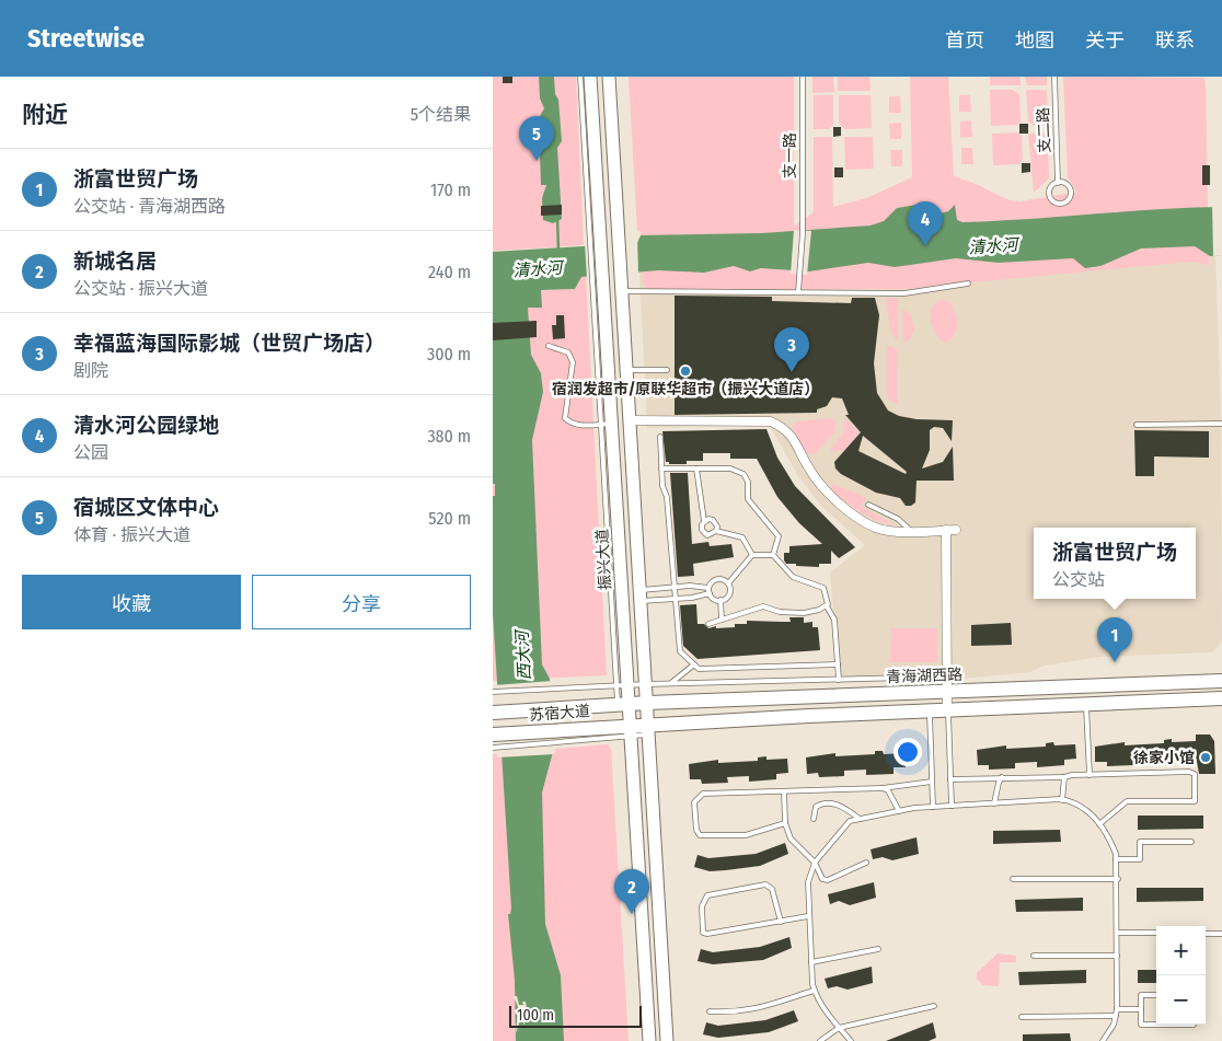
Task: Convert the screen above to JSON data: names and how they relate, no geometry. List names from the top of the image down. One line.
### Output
{"streets":{"main road":["振兴大道","青海湖西路","苏宿大道"],"lane":["支二路","支一路"]},"crossings":[["振兴大道","青海湖西路"],["振兴大道","苏宿大道"],["青海湖西路","苏宿大道"]],"water":["清水河","西大河"],"places":["宿润发超市/原联华超市（振兴大道店）","徐家小馆"],"scale_bar":"100 m","page":{"header":"Streetwise","nav":["首页","地图","关于","联系"],"heading":["附近","5个结果"],"pins":["5","4","3","1","2"],"list":[{"mark":"1","name":"浙富世贸广场","note":"公交站 · 青海湖西路","value":"170 m"},{"mark":"2","name":"新城名居","note":"公交站 · 振兴大道","value":"240 m"},{"mark":"3","name":"幸福蓝海国际影城（世贸广场店）","note":"剧院","value":"300 m"},{"mark":"4","name":"清水河公园绿地","note":"公园","value":"380 m"},{"mark":"5","name":"宿城区文体中心","note":"体育 · 振兴大道","value":"520 m"}],"popup":["浙富世贸广场","公交站"],"buttons":["收藏","分享"],"map_buttons":["+","−"],"scale":"100 m"}}
